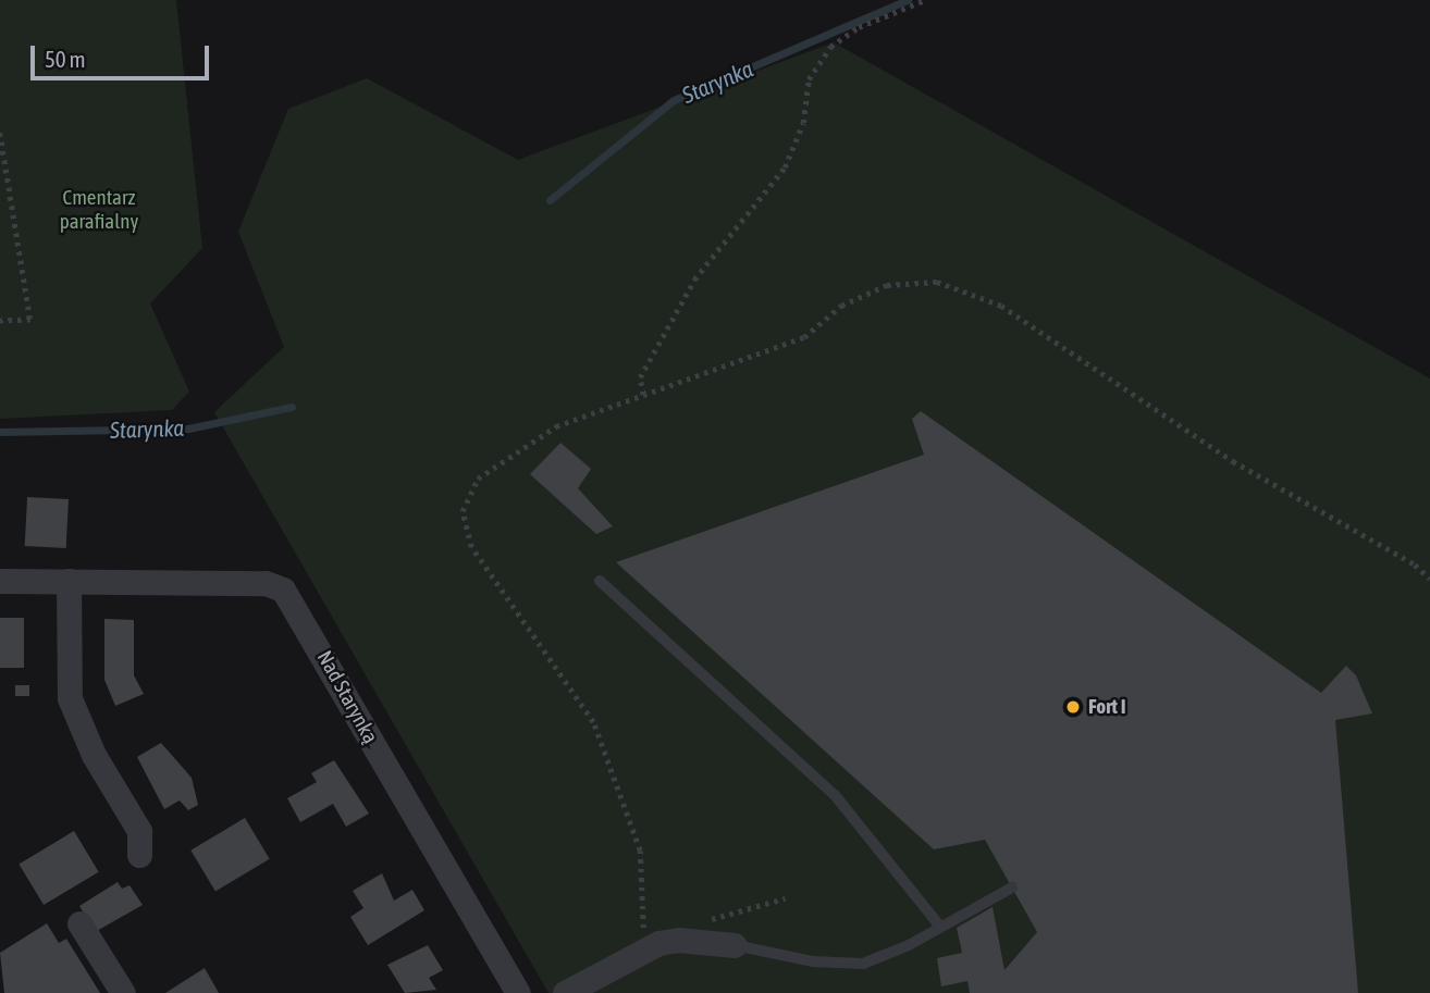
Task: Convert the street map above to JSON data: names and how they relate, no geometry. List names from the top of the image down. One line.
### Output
{"streets":{"street":["Nad Starynką"]},"water":["Starynka"],"parks":["Cmentarz parafialny"],"places":["Fort I"],"scale_bar":"50 m"}
